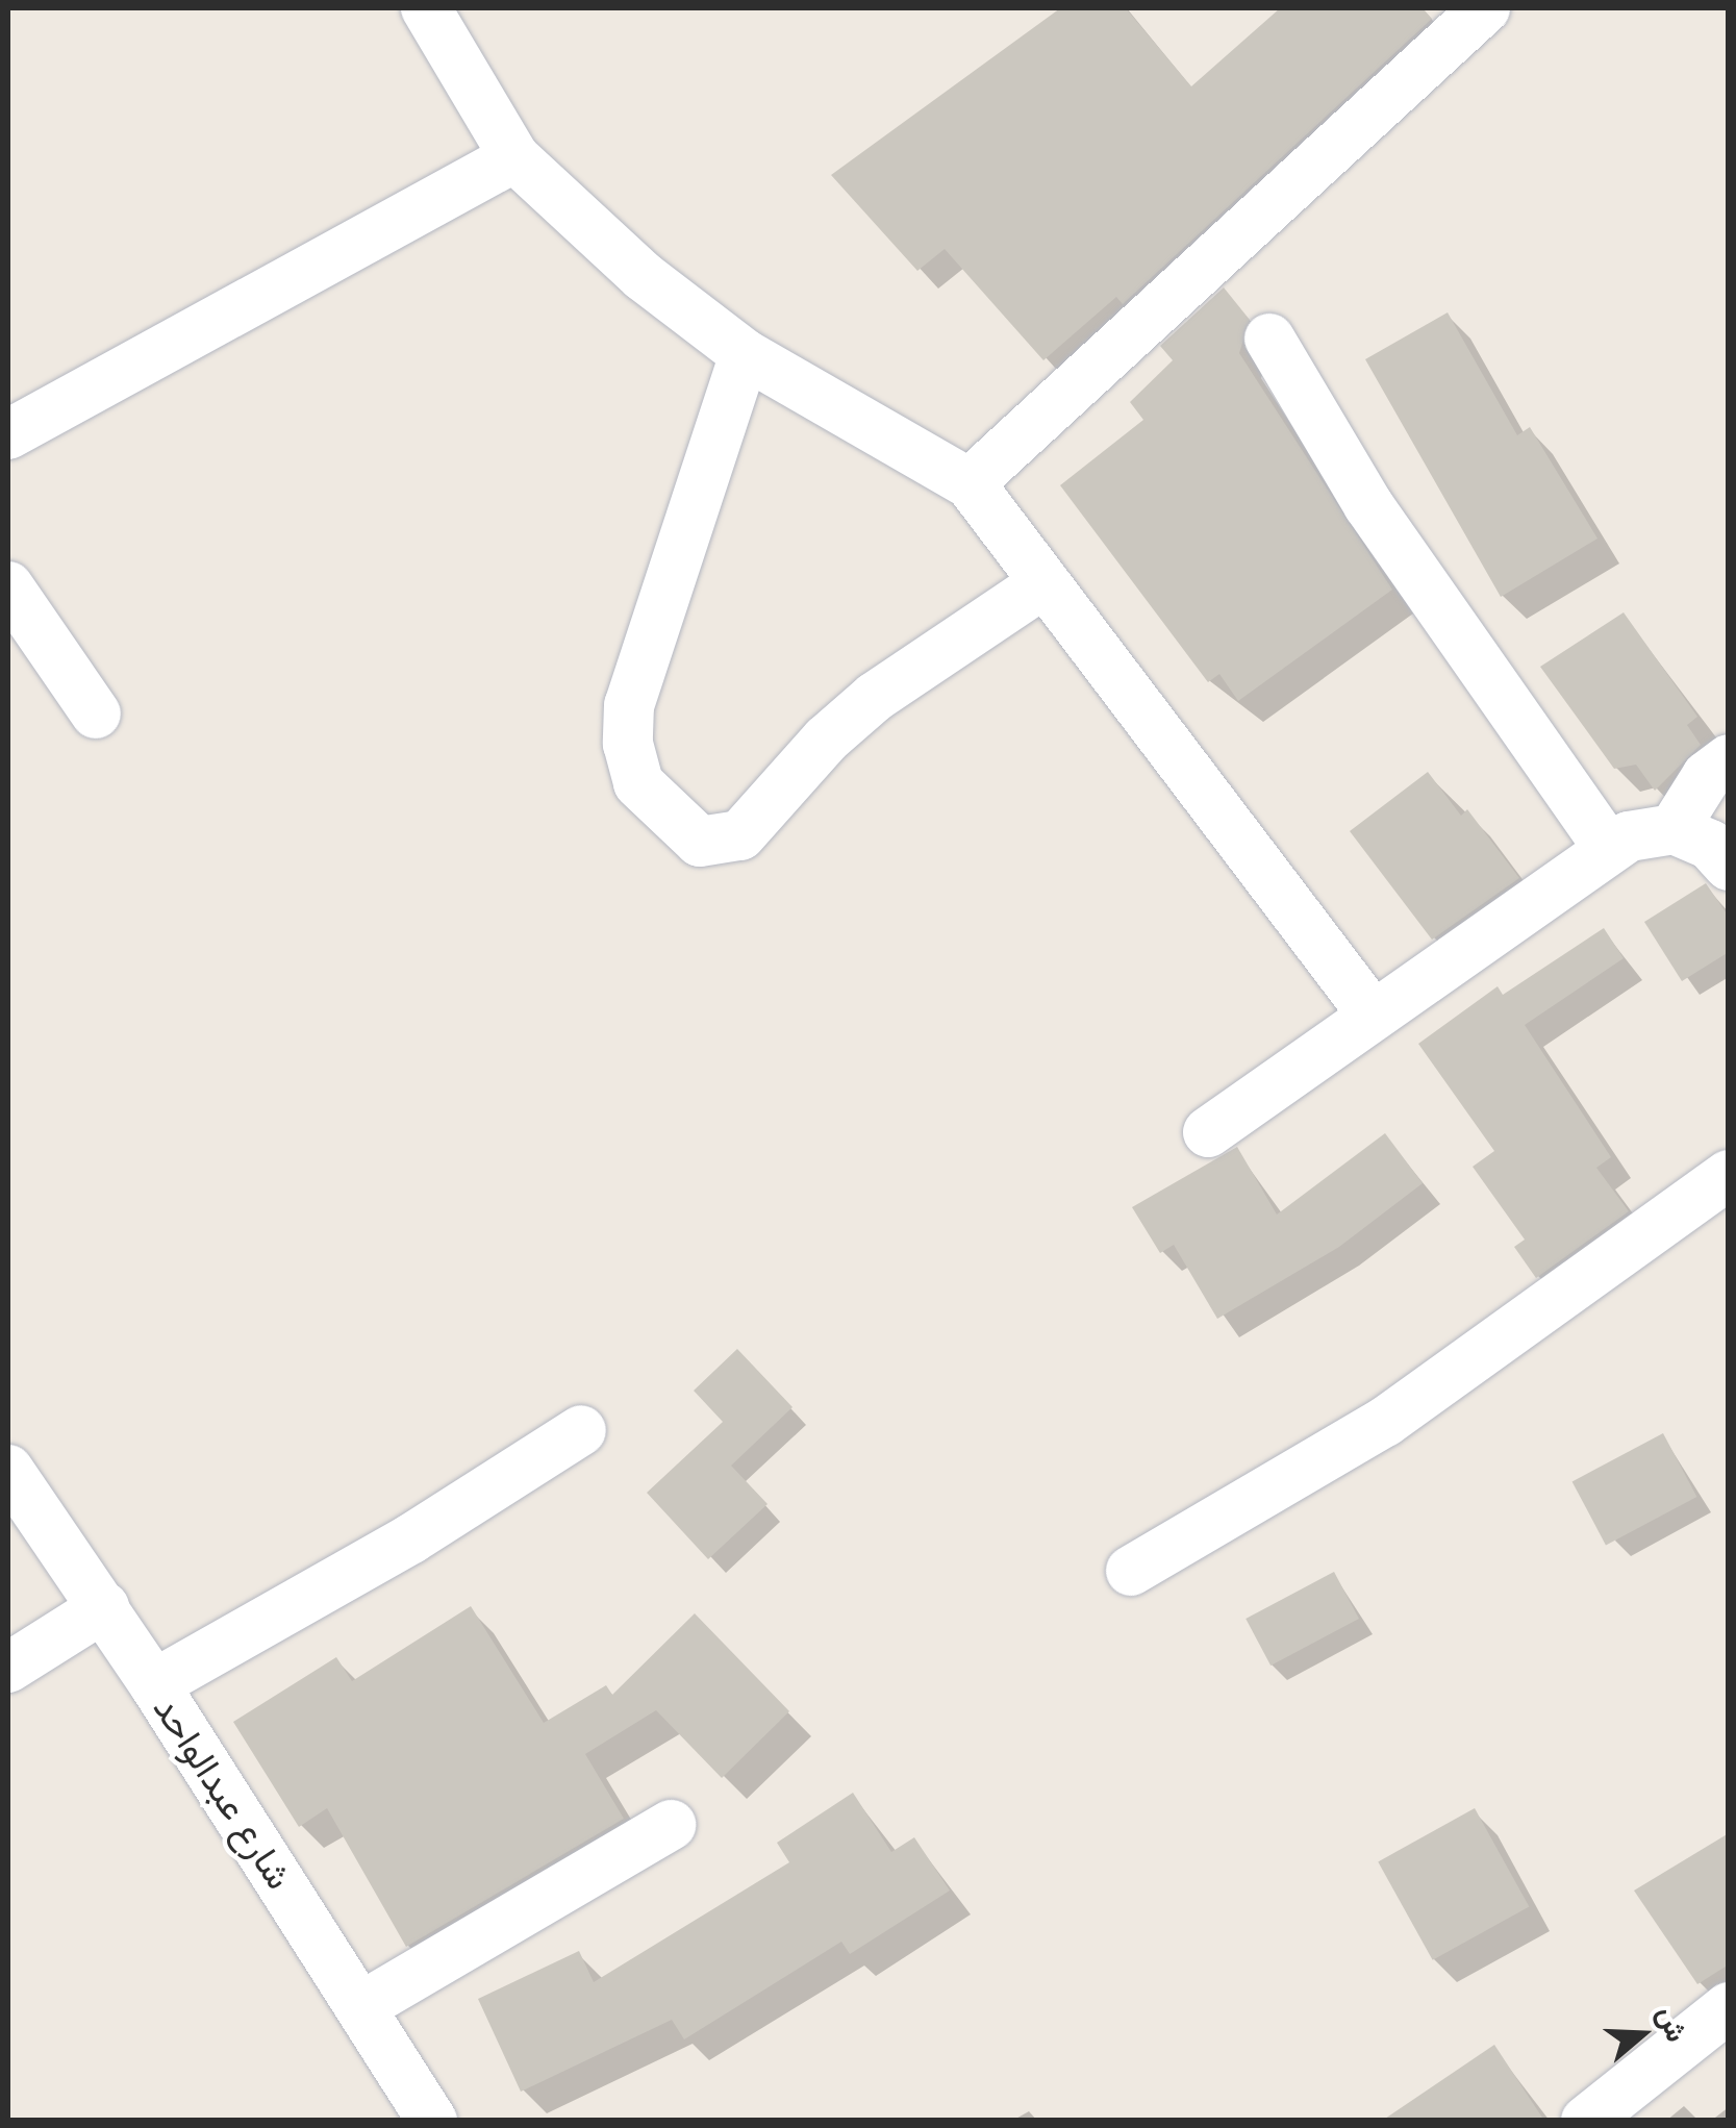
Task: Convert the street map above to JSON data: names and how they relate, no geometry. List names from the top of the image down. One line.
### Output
{"streets":{"street":["شارع عبدالواحد"]},"north":"right"}
